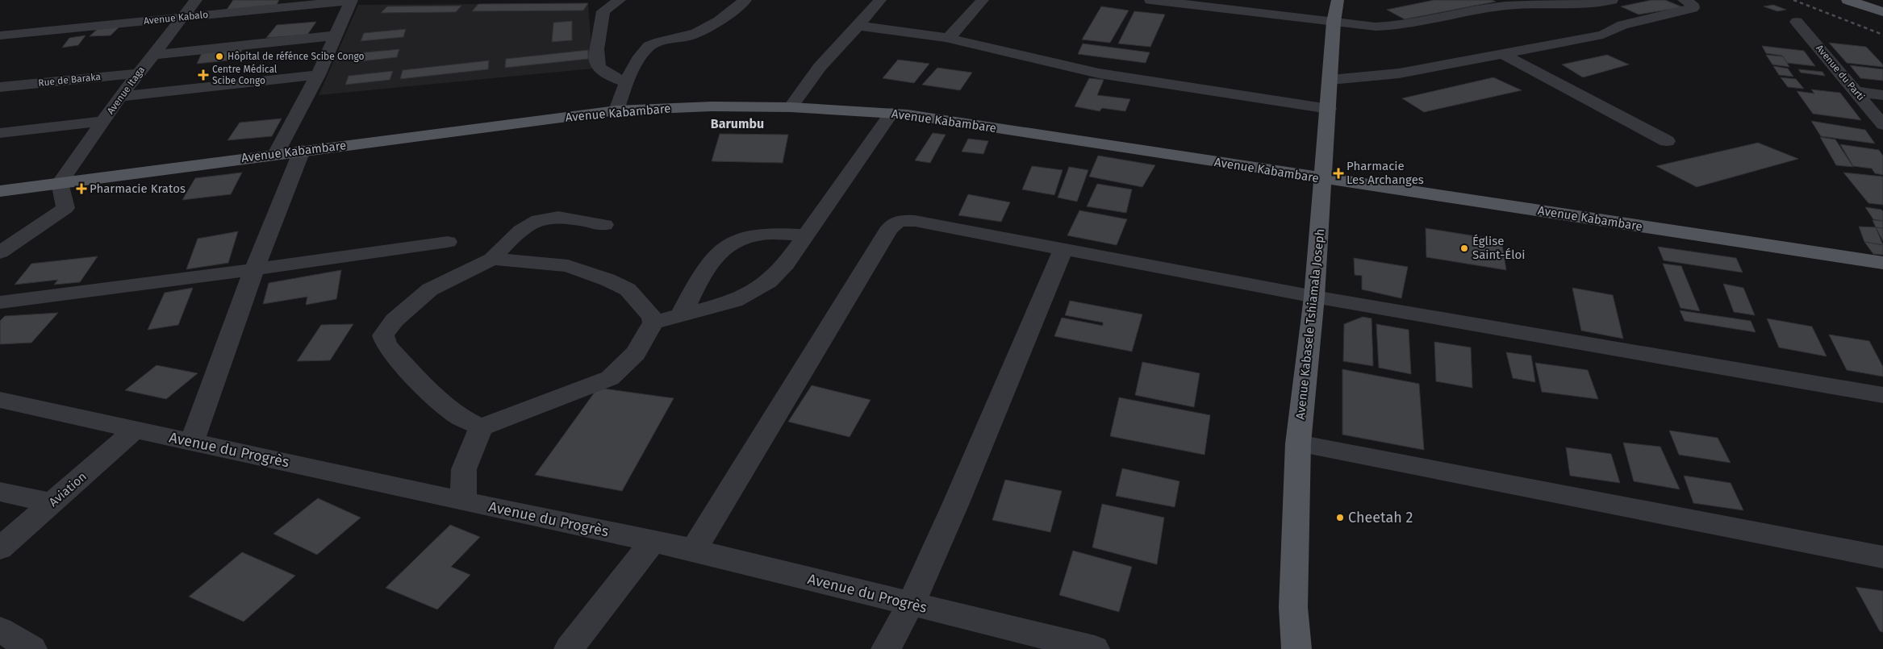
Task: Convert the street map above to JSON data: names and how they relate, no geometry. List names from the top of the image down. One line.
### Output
{"streets":{"main road":["Avenue Kabambare","Avenue Kabasele Tshiamala Joseph"],"street":["Avenue Kabalo","Avenue du Parti","Rue de Baraka","Avenue Itaga","Avenue du Progrès","Aviation"]},"crossings":[["Avenue Kabalo","Avenue Itaga"],["Rue de Baraka","Avenue Itaga"],["Avenue Itaga","Avenue Kabambare"],["Avenue Kabambare","Avenue Kabasele Tshiamala Joseph"],["Avenue du Progrès","Aviation"]],"districts":["Barumbu"],"places":{"other":["Hôpital de réfénce Scibe Congo","Église Saint-Éloi","Cheetah 2"],"health":["Centre Médical Scibe Congo","Pharmacie Les Archanges","Pharmacie Kratos"]}}
